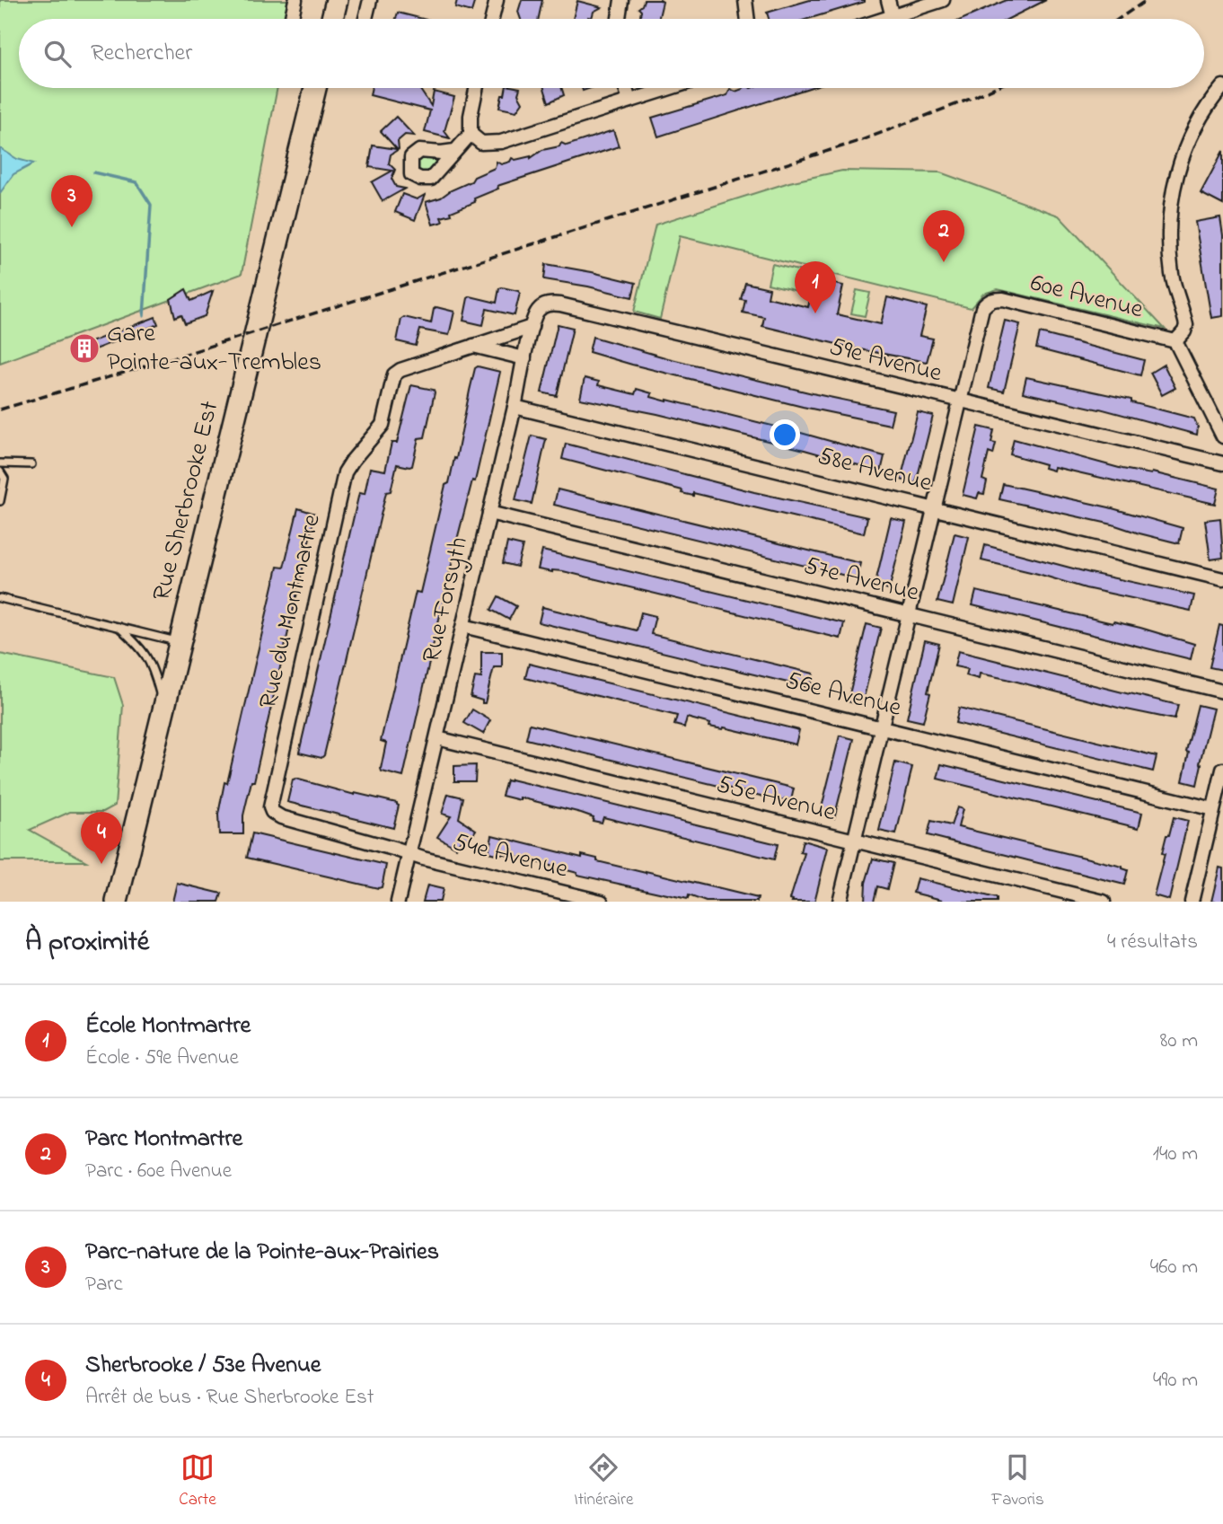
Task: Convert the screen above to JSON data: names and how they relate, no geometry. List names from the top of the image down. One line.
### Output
{"streets":{"main road":["Rue Sherbrooke Est"],"street":["60e Avenue","59e Avenue","58e Avenue","57e Avenue","Rue Forsyth","Rue du Montmartre","56e Avenue","55e Avenue","54e Avenue"]},"crossings":[["60e Avenue","59e Avenue"],["59e Avenue","Rue Forsyth"],["58e Avenue","Rue Forsyth"],["57e Avenue","Rue Forsyth"],["Rue Forsyth","Rue du Montmartre"],["Rue Forsyth","56e Avenue"],["Rue Forsyth","55e Avenue"],["Rue Forsyth","54e Avenue"],["Rue du Montmartre","54e Avenue"]],"places":{"building":["Gare Pointe-aux-Trembles"]},"page":{"search":"Rechercher","pins":["3","2","1","4"],"heading":["À proximité","4 résultats"],"list":[{"mark":"1","name":"École Montmartre","note":"École · 59e Avenue","value":"80 m"},{"mark":"2","name":"Parc Montmartre","note":"Parc · 60e Avenue","value":"140 m"},{"mark":"3","name":"Parc-nature de la Pointe-aux-Prairies","note":"Parc","value":"460 m"},{"mark":"4","name":"Sherbrooke / 53e Avenue","note":"Arrêt de bus · Rue Sherbrooke Est","value":"490 m"}],"nav":["Carte","Itinéraire","Favoris"]}}
